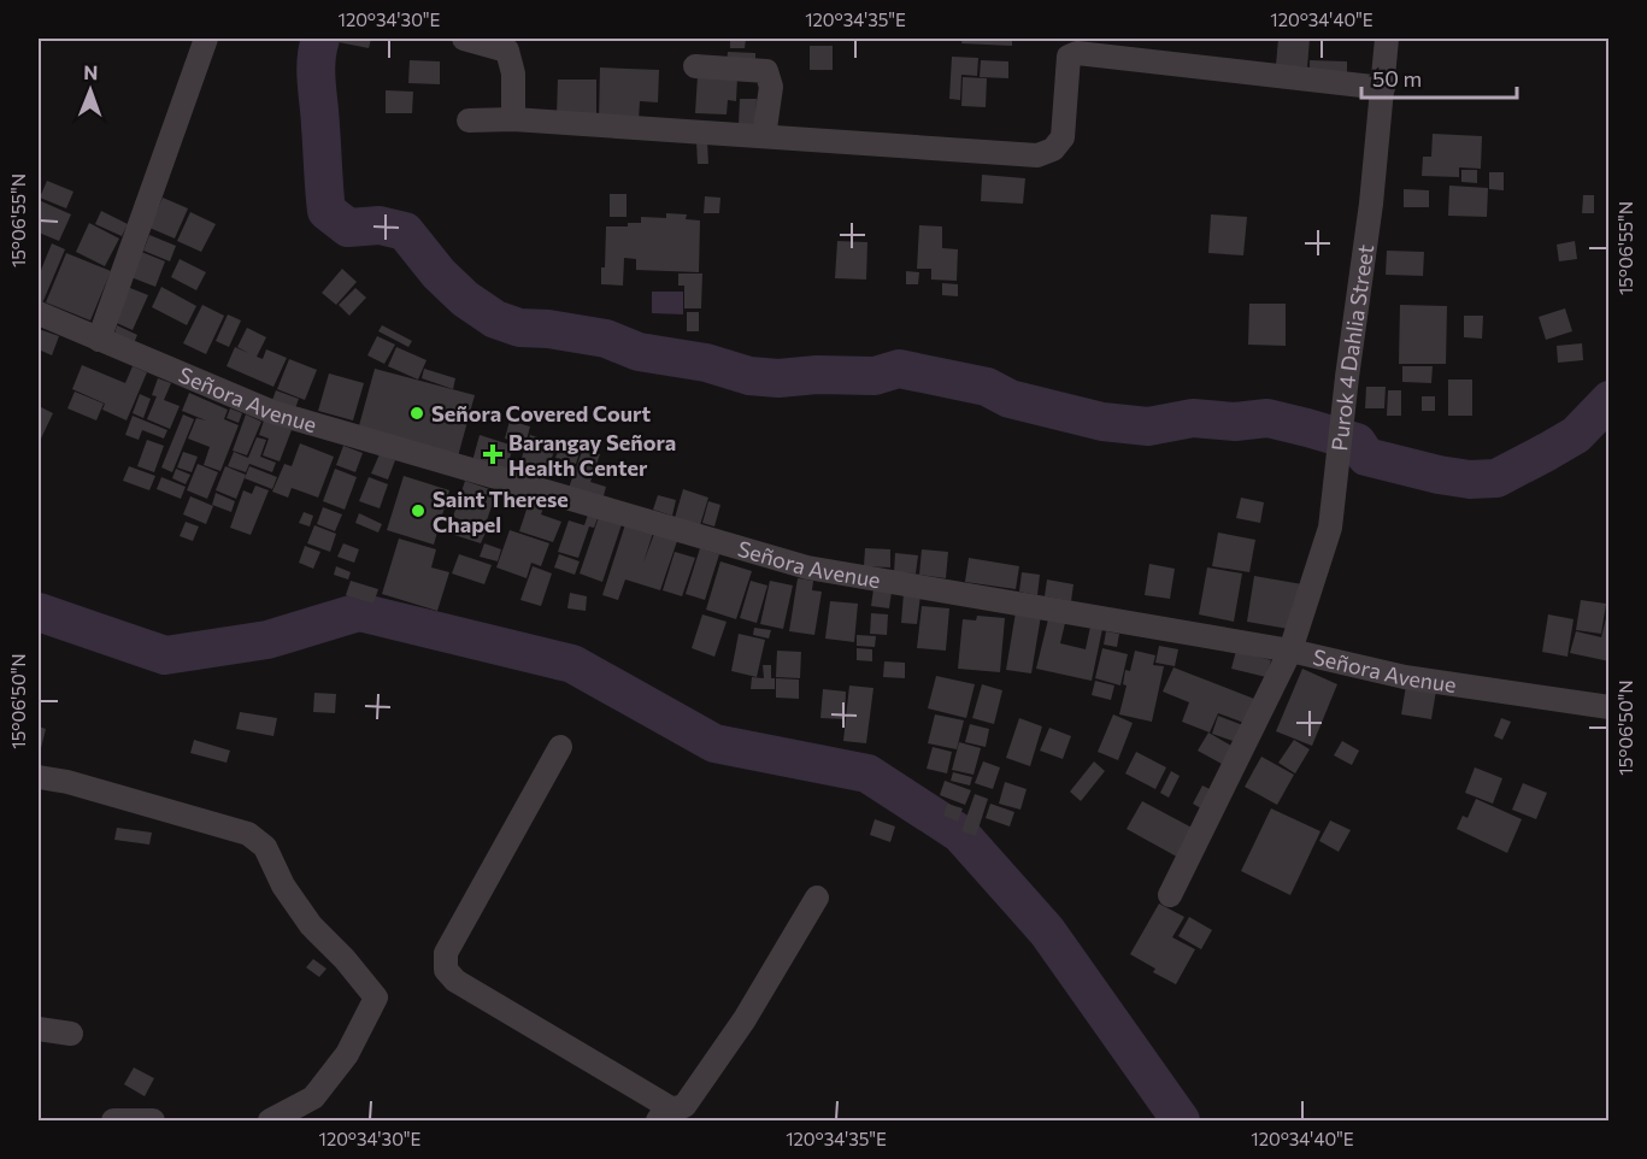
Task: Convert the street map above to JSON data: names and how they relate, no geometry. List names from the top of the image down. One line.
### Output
{"streets":{"street":["Purok 4 Dahlia Street","Señora Avenue"]},"crossings":[["Purok 4 Dahlia Street","Señora Avenue"]],"places":{"other":["Señora Covered Court","Saint Therese Chapel"],"health":["Barangay Señora Health Center"]},"scale_bar":"50 m","north":"top","coordinates":["120°34'30\"E","120°34'35\"E","120°34'40\"E","15°06'55\"N","15°06'50\"N"]}
